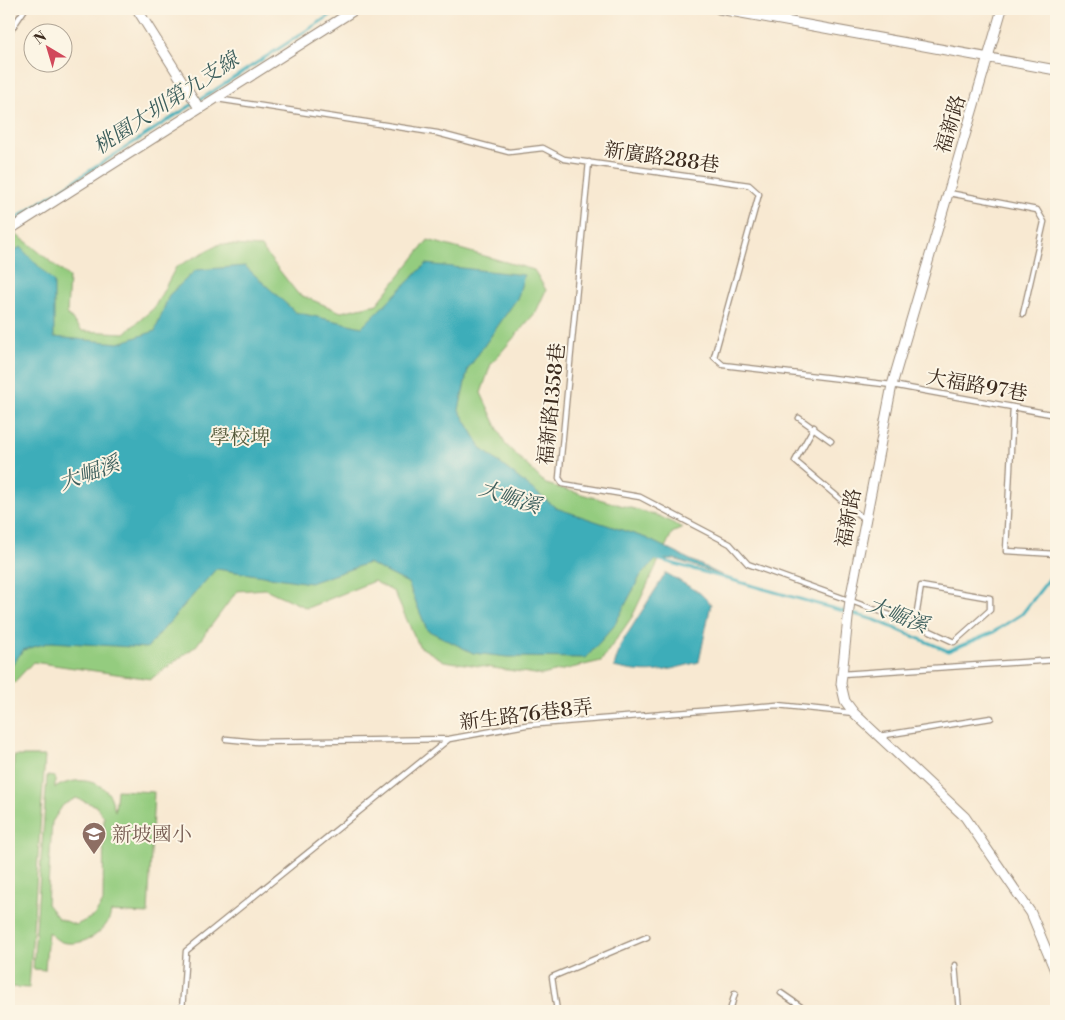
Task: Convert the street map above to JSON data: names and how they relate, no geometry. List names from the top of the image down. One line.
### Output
{"streets":{"street":["福新路"],"lane":["新廣路288巷","大福路97巷","福新路1358巷","新生路76巷8弄"]},"crossings":[["福新路","新廣路288巷"],["福新路","大福路97巷"],["福新路","福新路1358巷"],["福新路","新生路76巷8弄"],["新廣路288巷","大福路97巷"],["新廣路288巷","福新路1358巷"]],"water":["桃園大圳第九支線","大崛溪"],"parks":["學校埤"],"places":{"school or university":["新坡國小"]},"north":"top left"}
